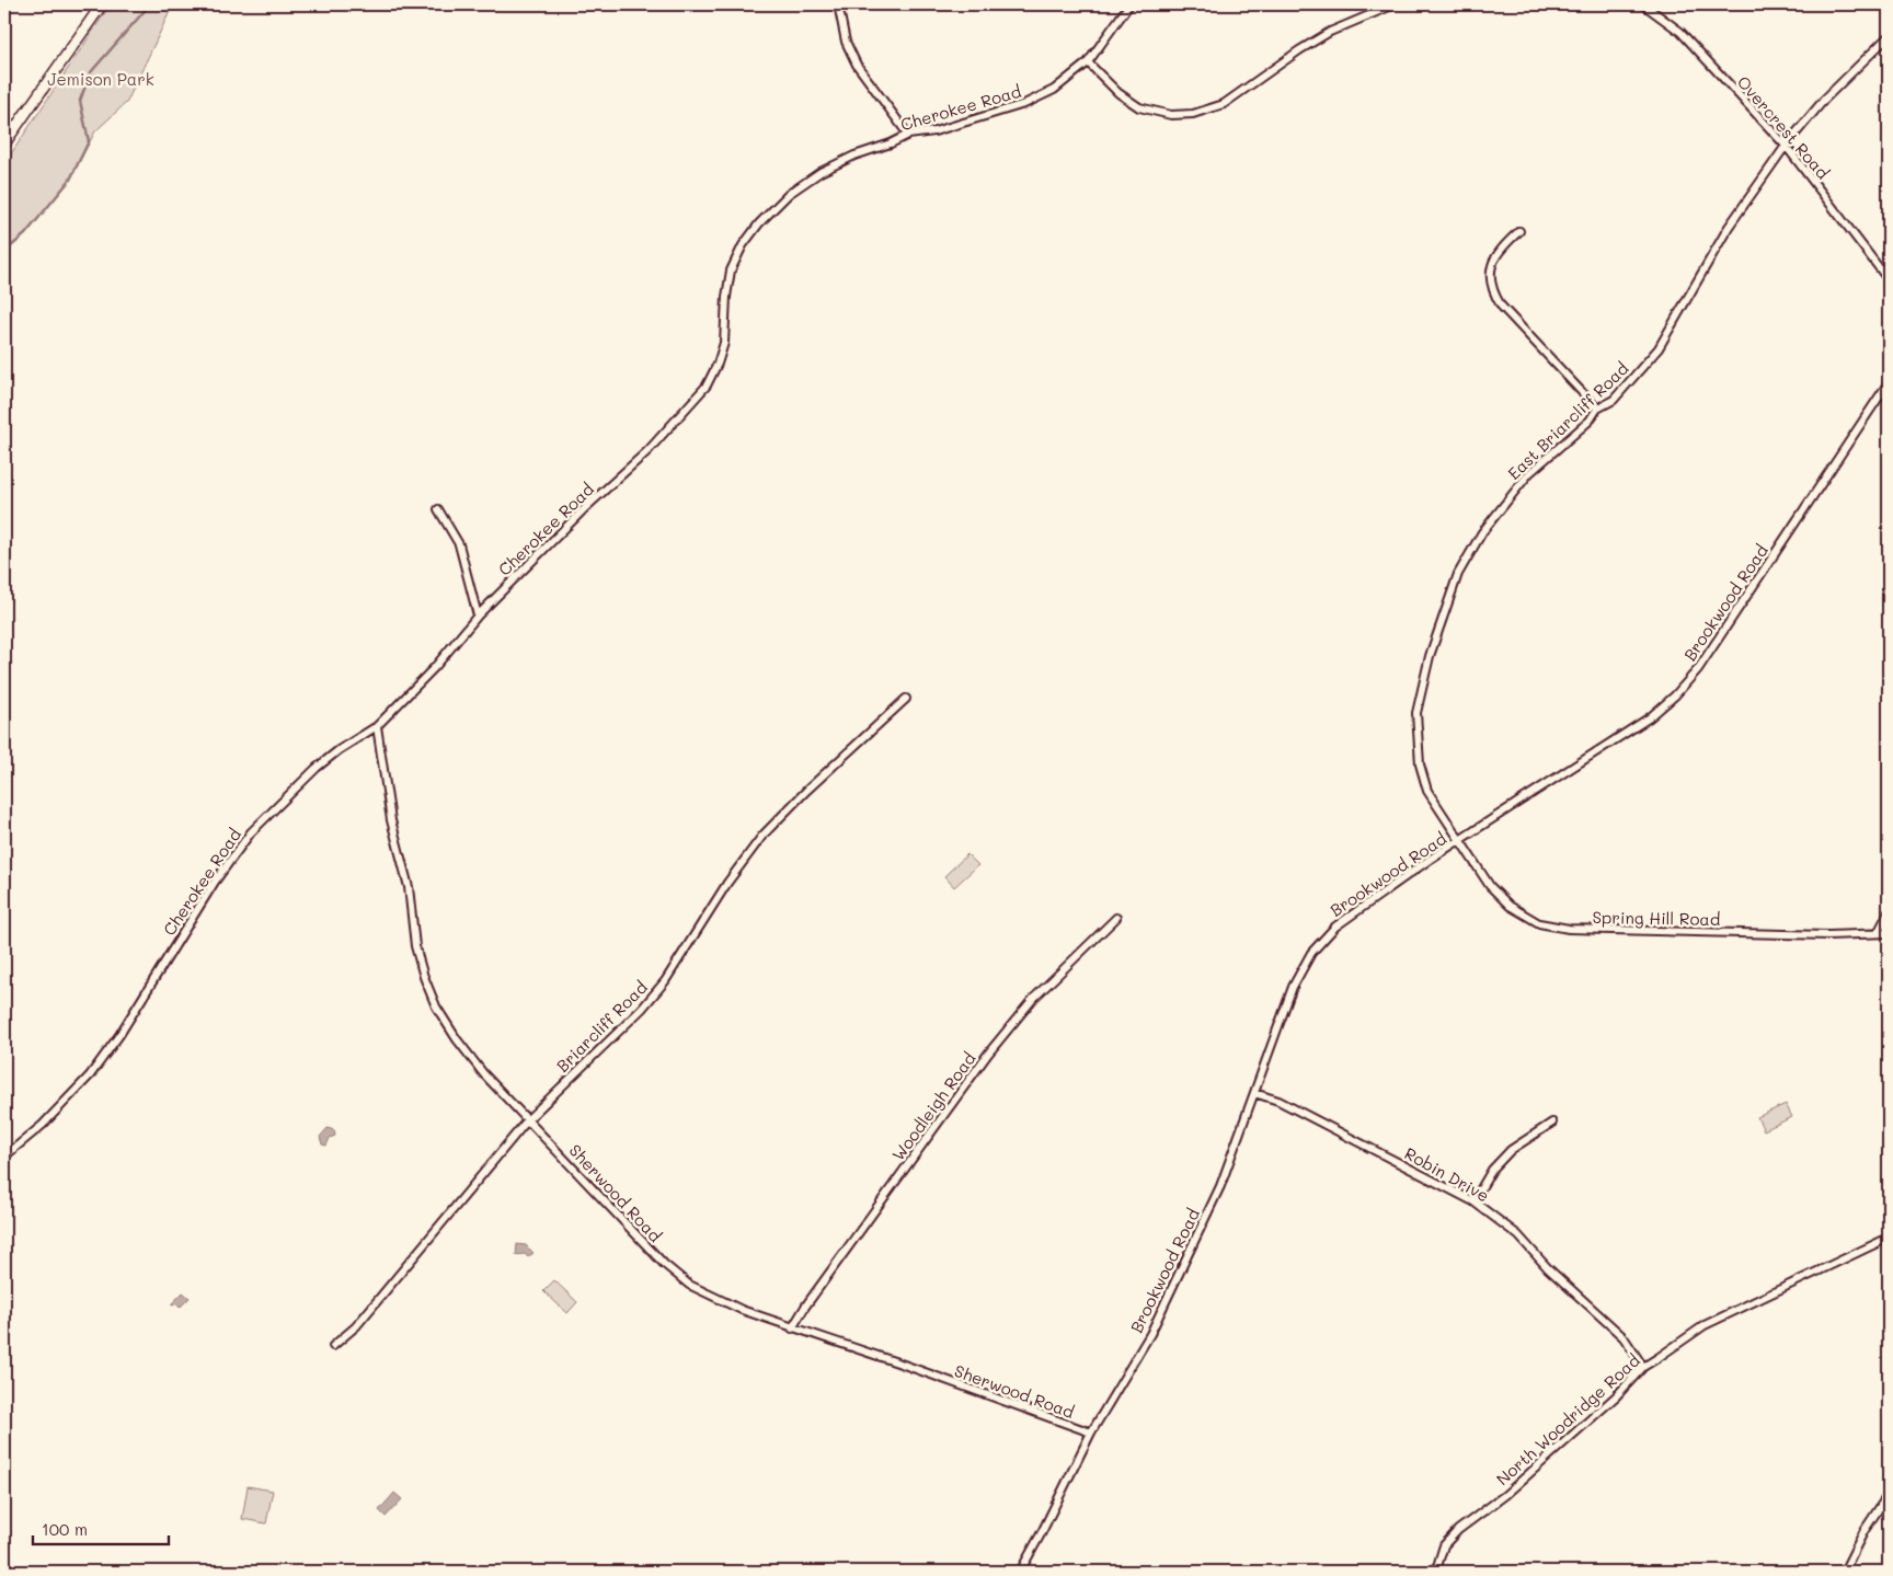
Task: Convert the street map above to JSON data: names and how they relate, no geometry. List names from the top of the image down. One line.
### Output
{"streets":{"street":["Cherokee Road","Overcrest Road","East Briarcliff Road","Brookwood Road","Spring Hill Road","Briarcliff Road","Woodleigh Road","Robin Drive","Sherwood Road","North Woodridge Road"]},"crossings":[["Cherokee Road","Sherwood Road"],["Overcrest Road","East Briarcliff Road"],["East Briarcliff Road","Brookwood Road"],["East Briarcliff Road","Spring Hill Road"],["Brookwood Road","Spring Hill Road"],["Brookwood Road","Robin Drive"],["Brookwood Road","Sherwood Road"],["Briarcliff Road","Sherwood Road"],["Woodleigh Road","Sherwood Road"],["Robin Drive","North Woodridge Road"]],"parks":["Jemison Park"],"scale_bar":"100 m"}
